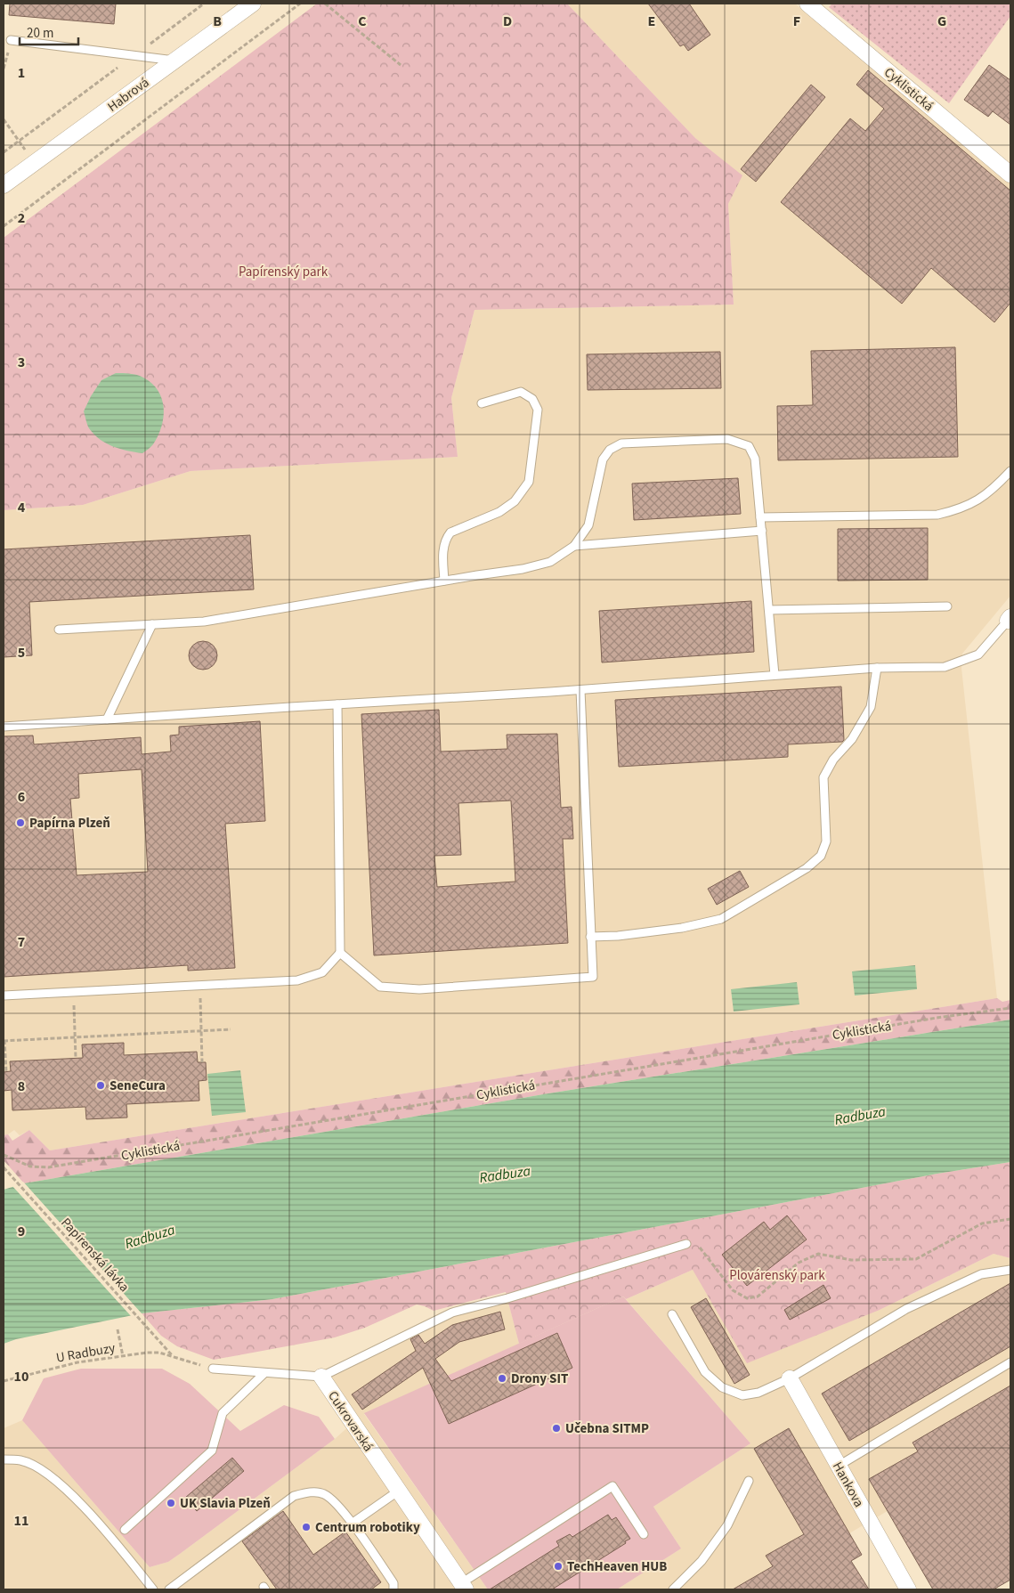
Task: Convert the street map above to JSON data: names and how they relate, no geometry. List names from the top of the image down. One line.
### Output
{"streets":{"street":["Cyklistická","Habrová","Cukrovarská","Hankova"],"path":["Papírenská lávka","U Radbuzy"]},"crossings":[["Papírenská lávka","U Radbuzy"]],"water":["Radbuza"],"parks":["Papírenský park","Plovárenský park"],"places":["Papírna Plzeň","SeneCura","Drony SIT","Učebna SITMP","UK Slavia Plzeň","Centrum robotiky","TechHeaven HUB"],"scale_bar":"20 m","grid":{"columns":["B","C","D","E","F","G"],"rows":["1","2","3","4","5","6","7","8","9","10","11"]}}
